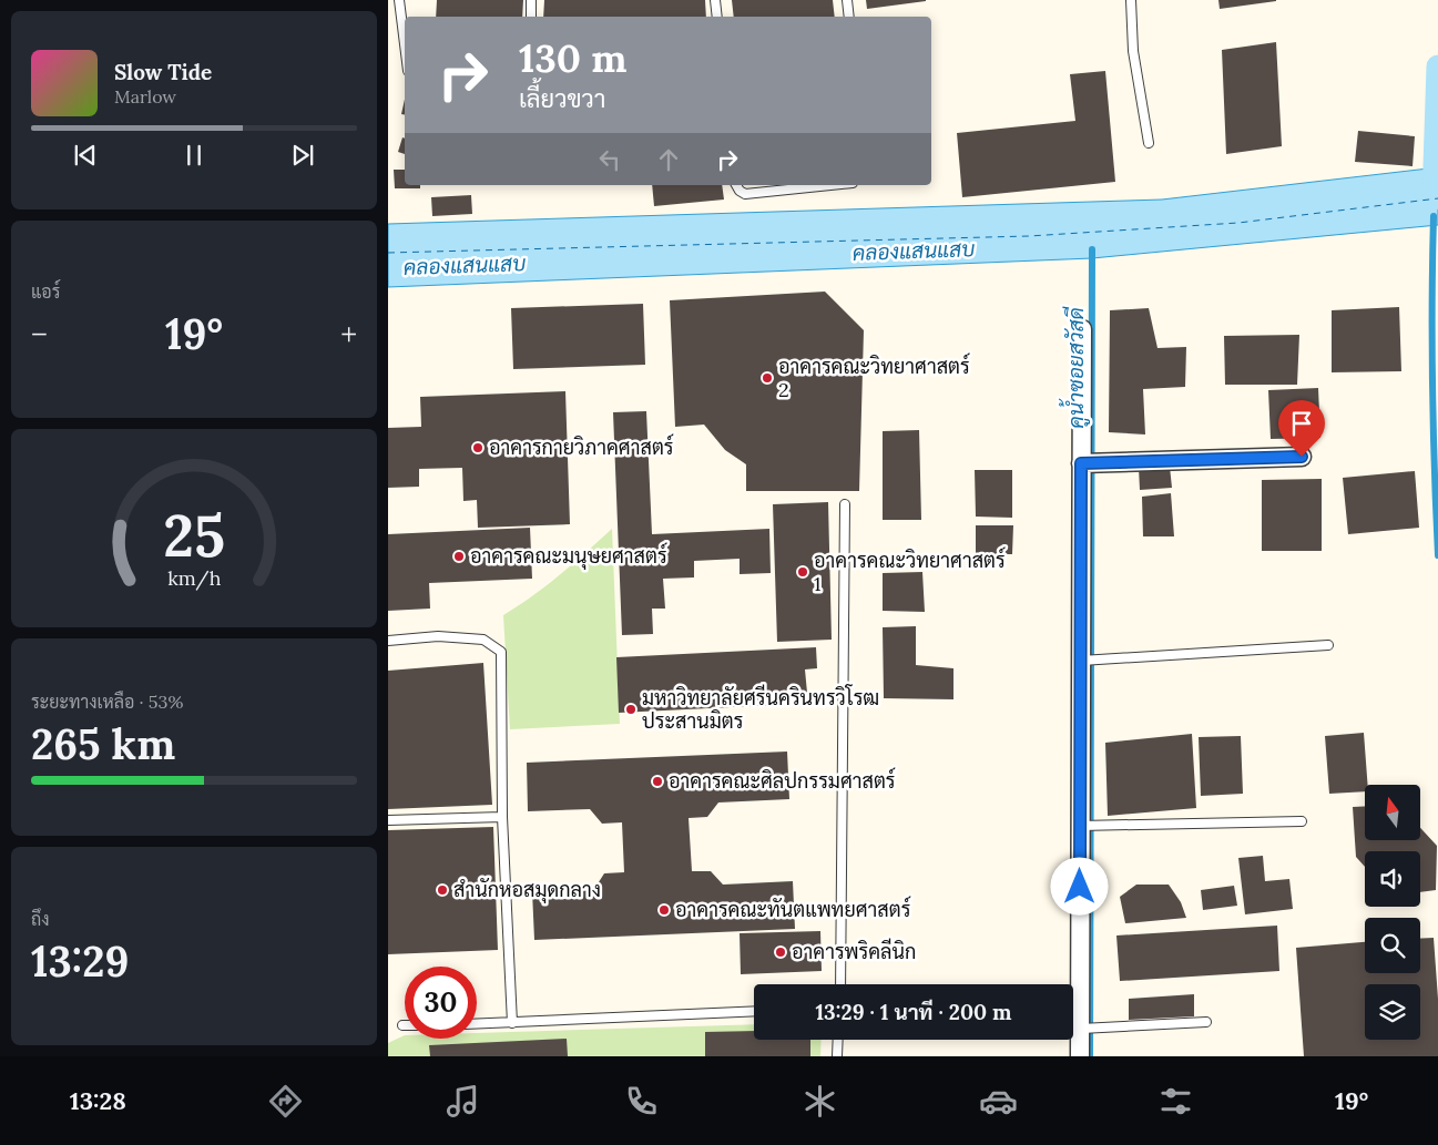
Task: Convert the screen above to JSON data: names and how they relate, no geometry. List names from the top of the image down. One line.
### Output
{"water":["คลองแสนแสบ","คูน้ำซอยสวัสดี"],"places":["อาคารคณะวิทยาศาสตร์ 2","อาคารกายวิภาคศาสตร์","อาคารคณะมนุษยศาสตร์","อาคารคณะวิทยาศาสตร์ 1","มหาวิทยาลัยศรีนครินทรวิโรฒ ประสานมิตร","อาคารคณะศิลปกรรมศาสตร์","สำนักหอสมุดกลาง","อาคารคณะทันตแพทยศาสตร์","อาคารพริคลีนิก"],"north":"top","page":{"turn":["130 m","เลี้ยวขวา"],"song":["Slow Tide","Marlow"],"tile":["แอร์",["ระยะทางเหลือ · 53%","265 km"],["ถึง","13:29"]],"heat":["−","19°","+"],"limit":"30","trip":"13:29 · 1 นาที · 200 m","tabs":["13:28","19°"],"gauge":["25","km/h"]}}
